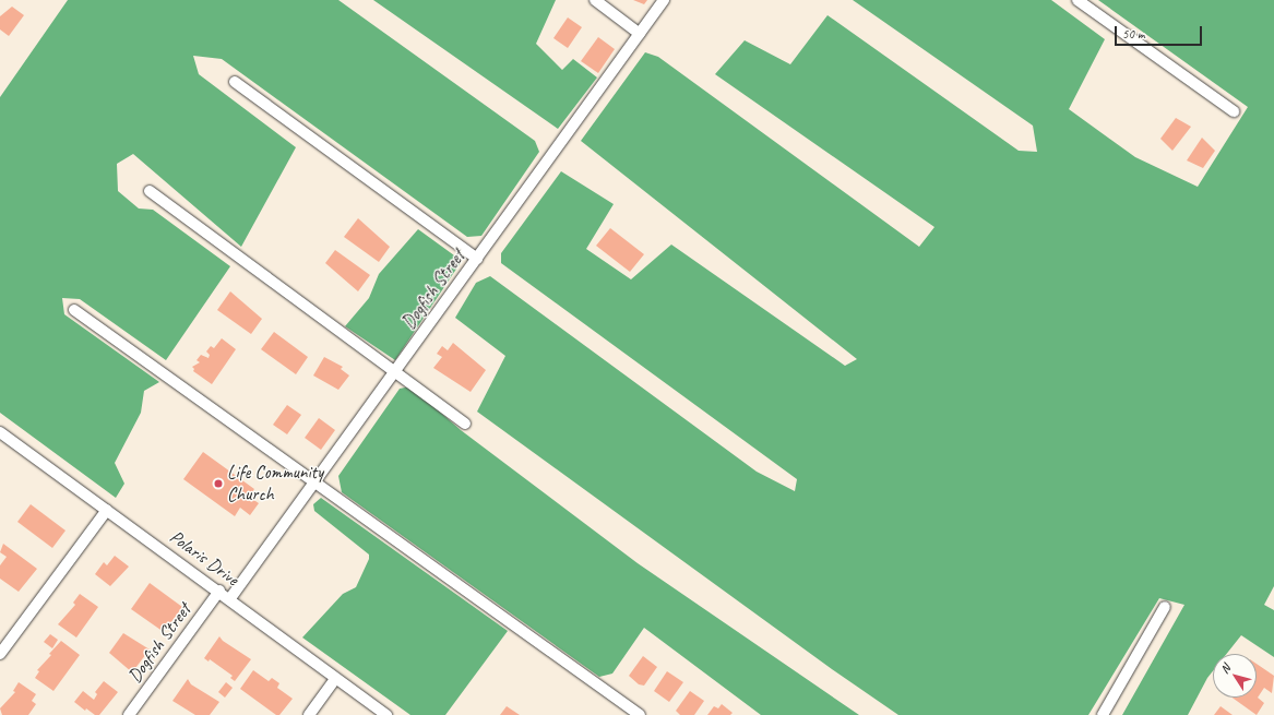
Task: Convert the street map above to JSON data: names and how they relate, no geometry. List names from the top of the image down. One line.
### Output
{"streets":{"street":["Dogfish Street","Polaris Drive"]},"crossings":[["Dogfish Street","Polaris Drive"]],"places":["Life Community Church"],"scale_bar":"50 m","north":"top left"}
